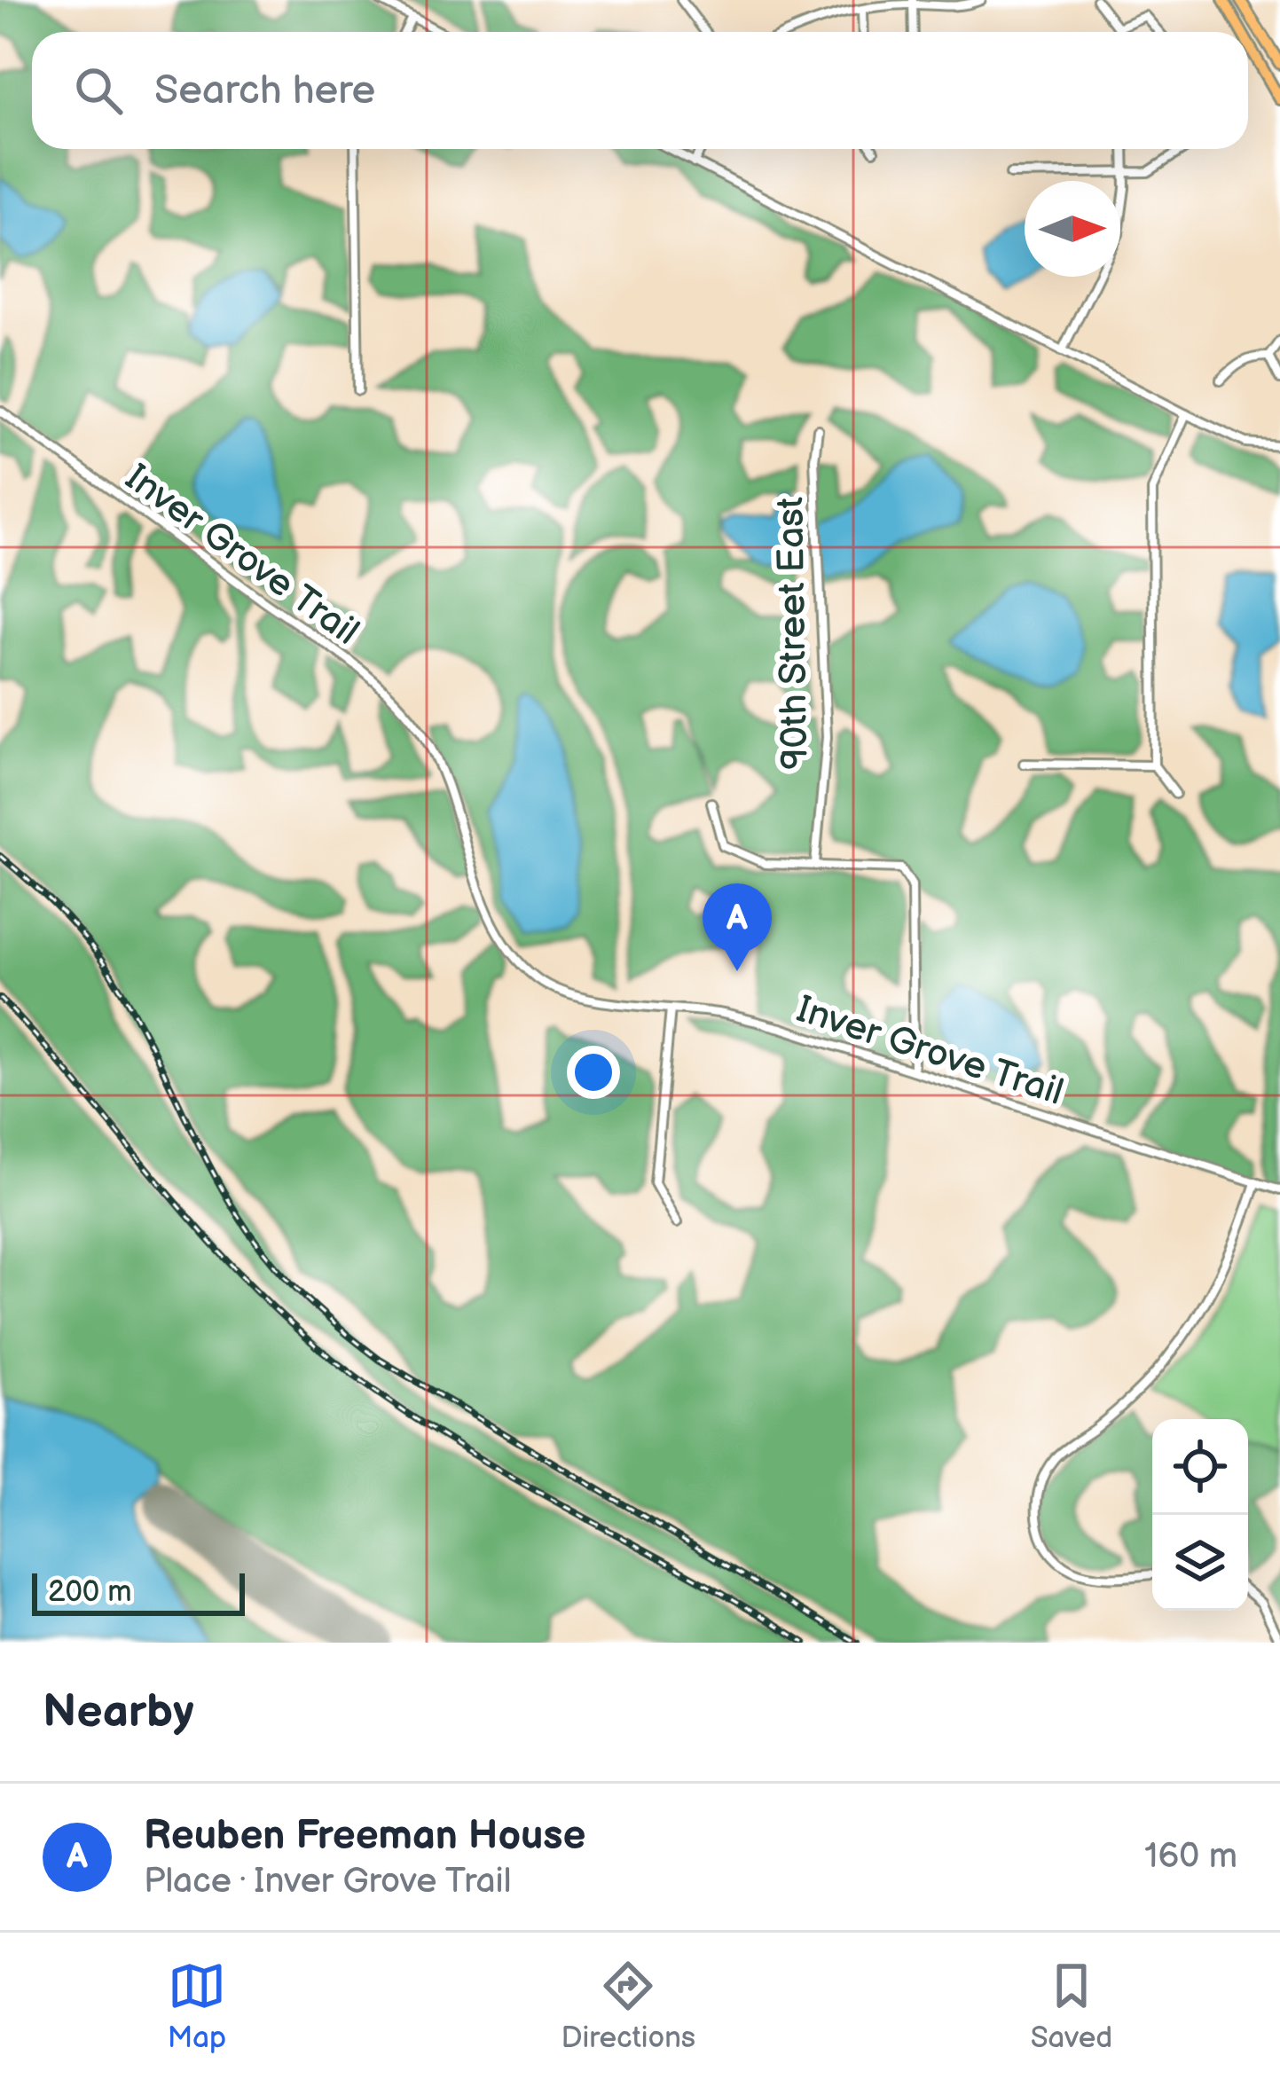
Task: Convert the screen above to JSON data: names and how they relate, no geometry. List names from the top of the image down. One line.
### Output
{"streets":{"street":["Inver Grove Trail","90th Street East"]},"scale_bar":"200 m","north":"right","page":{"search":"Search here","pins":"A","scale":"200 m","heading":"Nearby","list":[{"mark":"A","name":"Reuben Freeman House","note":"Place · Inver Grove Trail","value":"160 m"}],"nav":["Map","Directions","Saved"]}}
